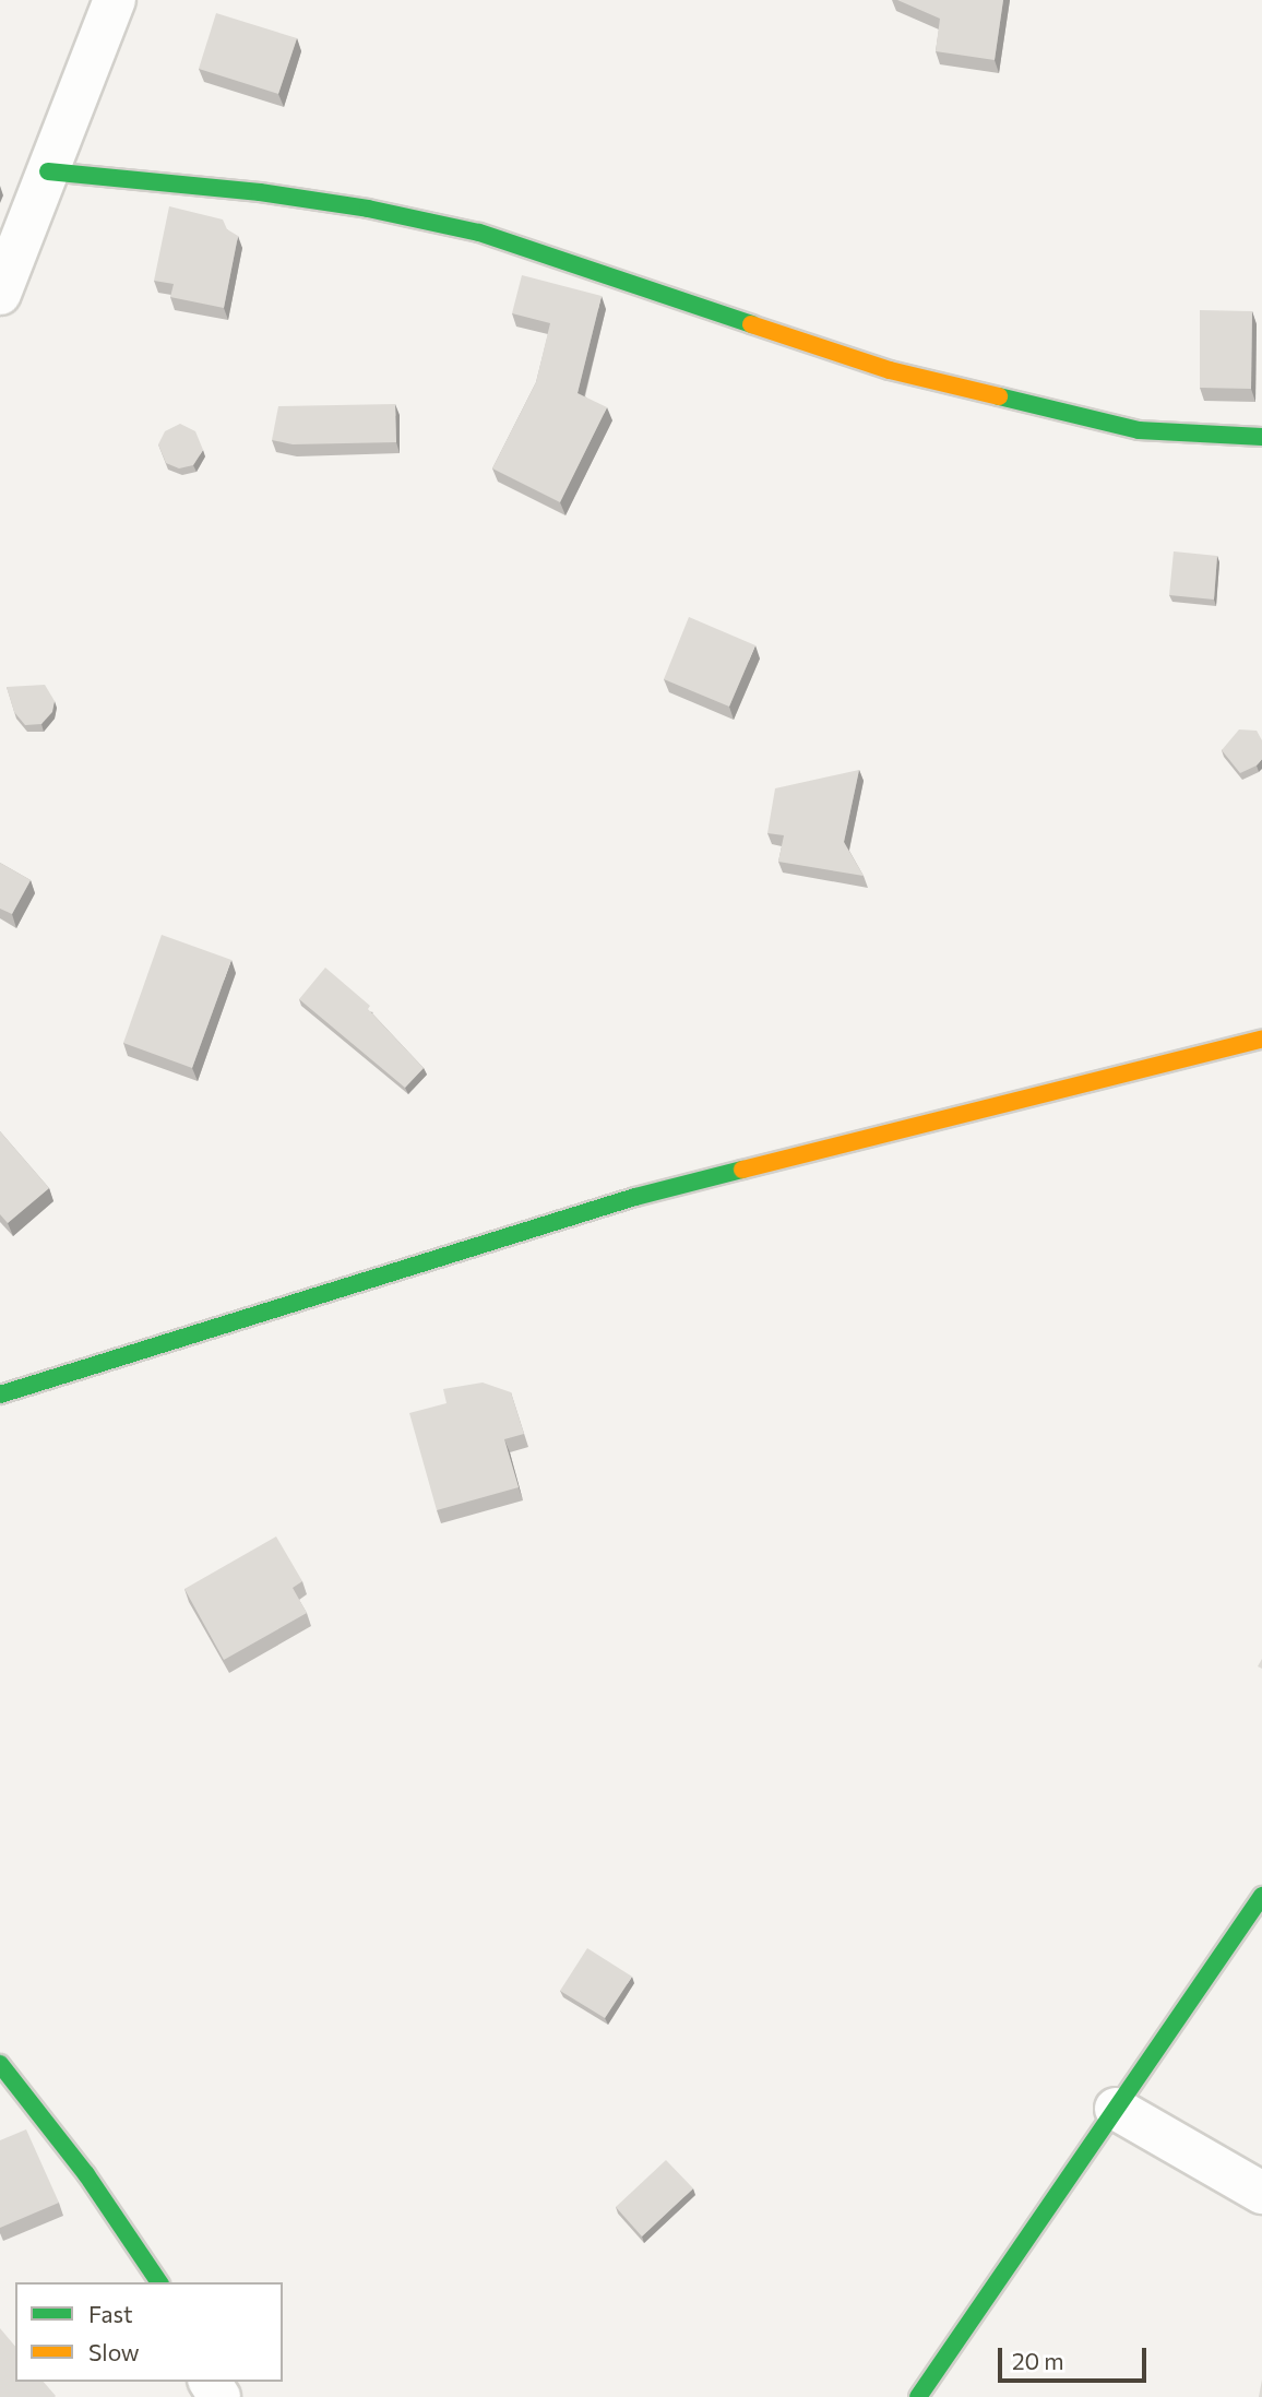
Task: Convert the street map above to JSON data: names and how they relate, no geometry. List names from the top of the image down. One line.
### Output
{"legend":["Fast","Slow"],"scale_bar":"20 m"}
